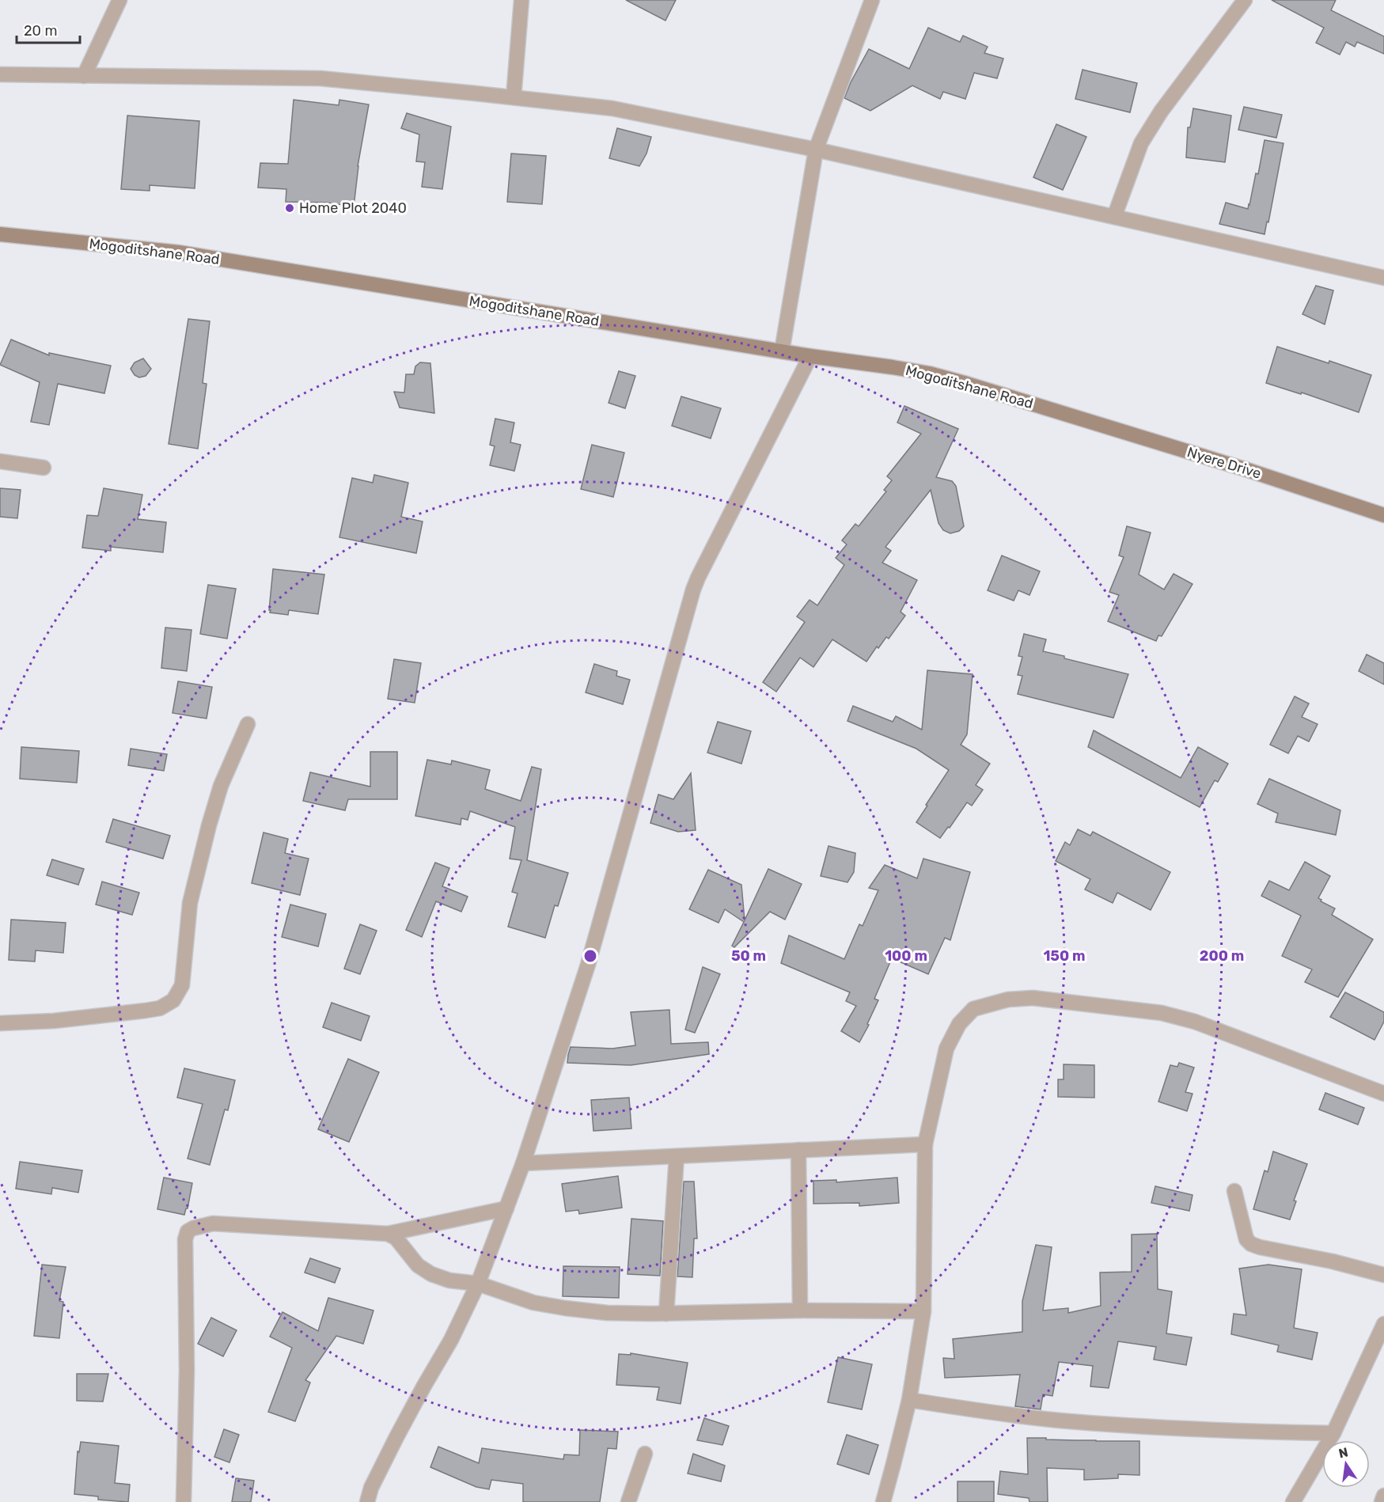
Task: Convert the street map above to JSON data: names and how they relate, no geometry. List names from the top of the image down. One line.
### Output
{"streets":{"main road":["Mogoditshane Road","Nyere Drive"]},"crossings":[["Mogoditshane Road","Nyere Drive"]],"places":["Home Plot 2040"],"scale_bar":"20 m","north":"top","rings":["50 m","100 m","150 m","200 m"]}
